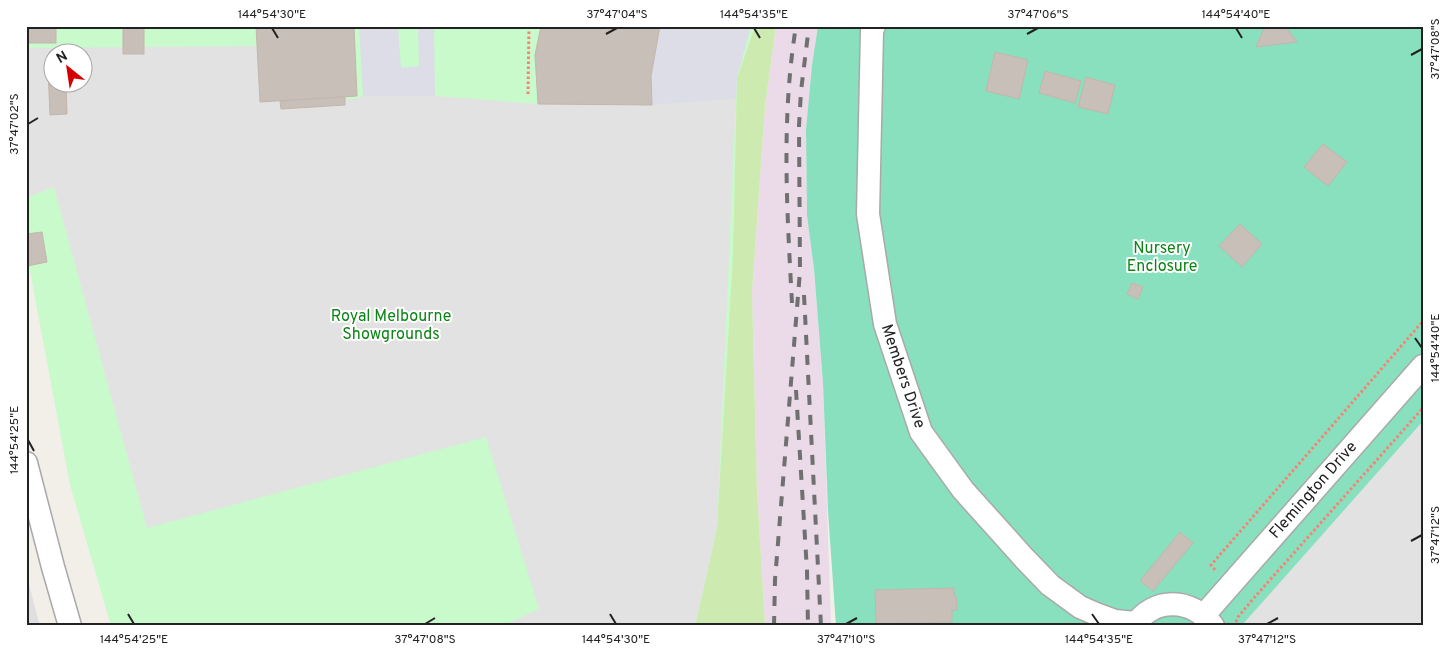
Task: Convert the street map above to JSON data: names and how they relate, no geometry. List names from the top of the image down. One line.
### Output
{"streets":{"street":["Members Drive","Flemington Drive"]},"parks":["Nursery Enclosure","Royal Melbourne Showgrounds"],"north":"top left","coordinates":["144°54'30\"E","37°47'04\"S","144°54'35\"E","37°47'06\"S","144°54'40\"E","37°47'08\"S","37°47'02\"S","144°54'25\"E","37°47'12\"S","37°47'10\"S"]}
